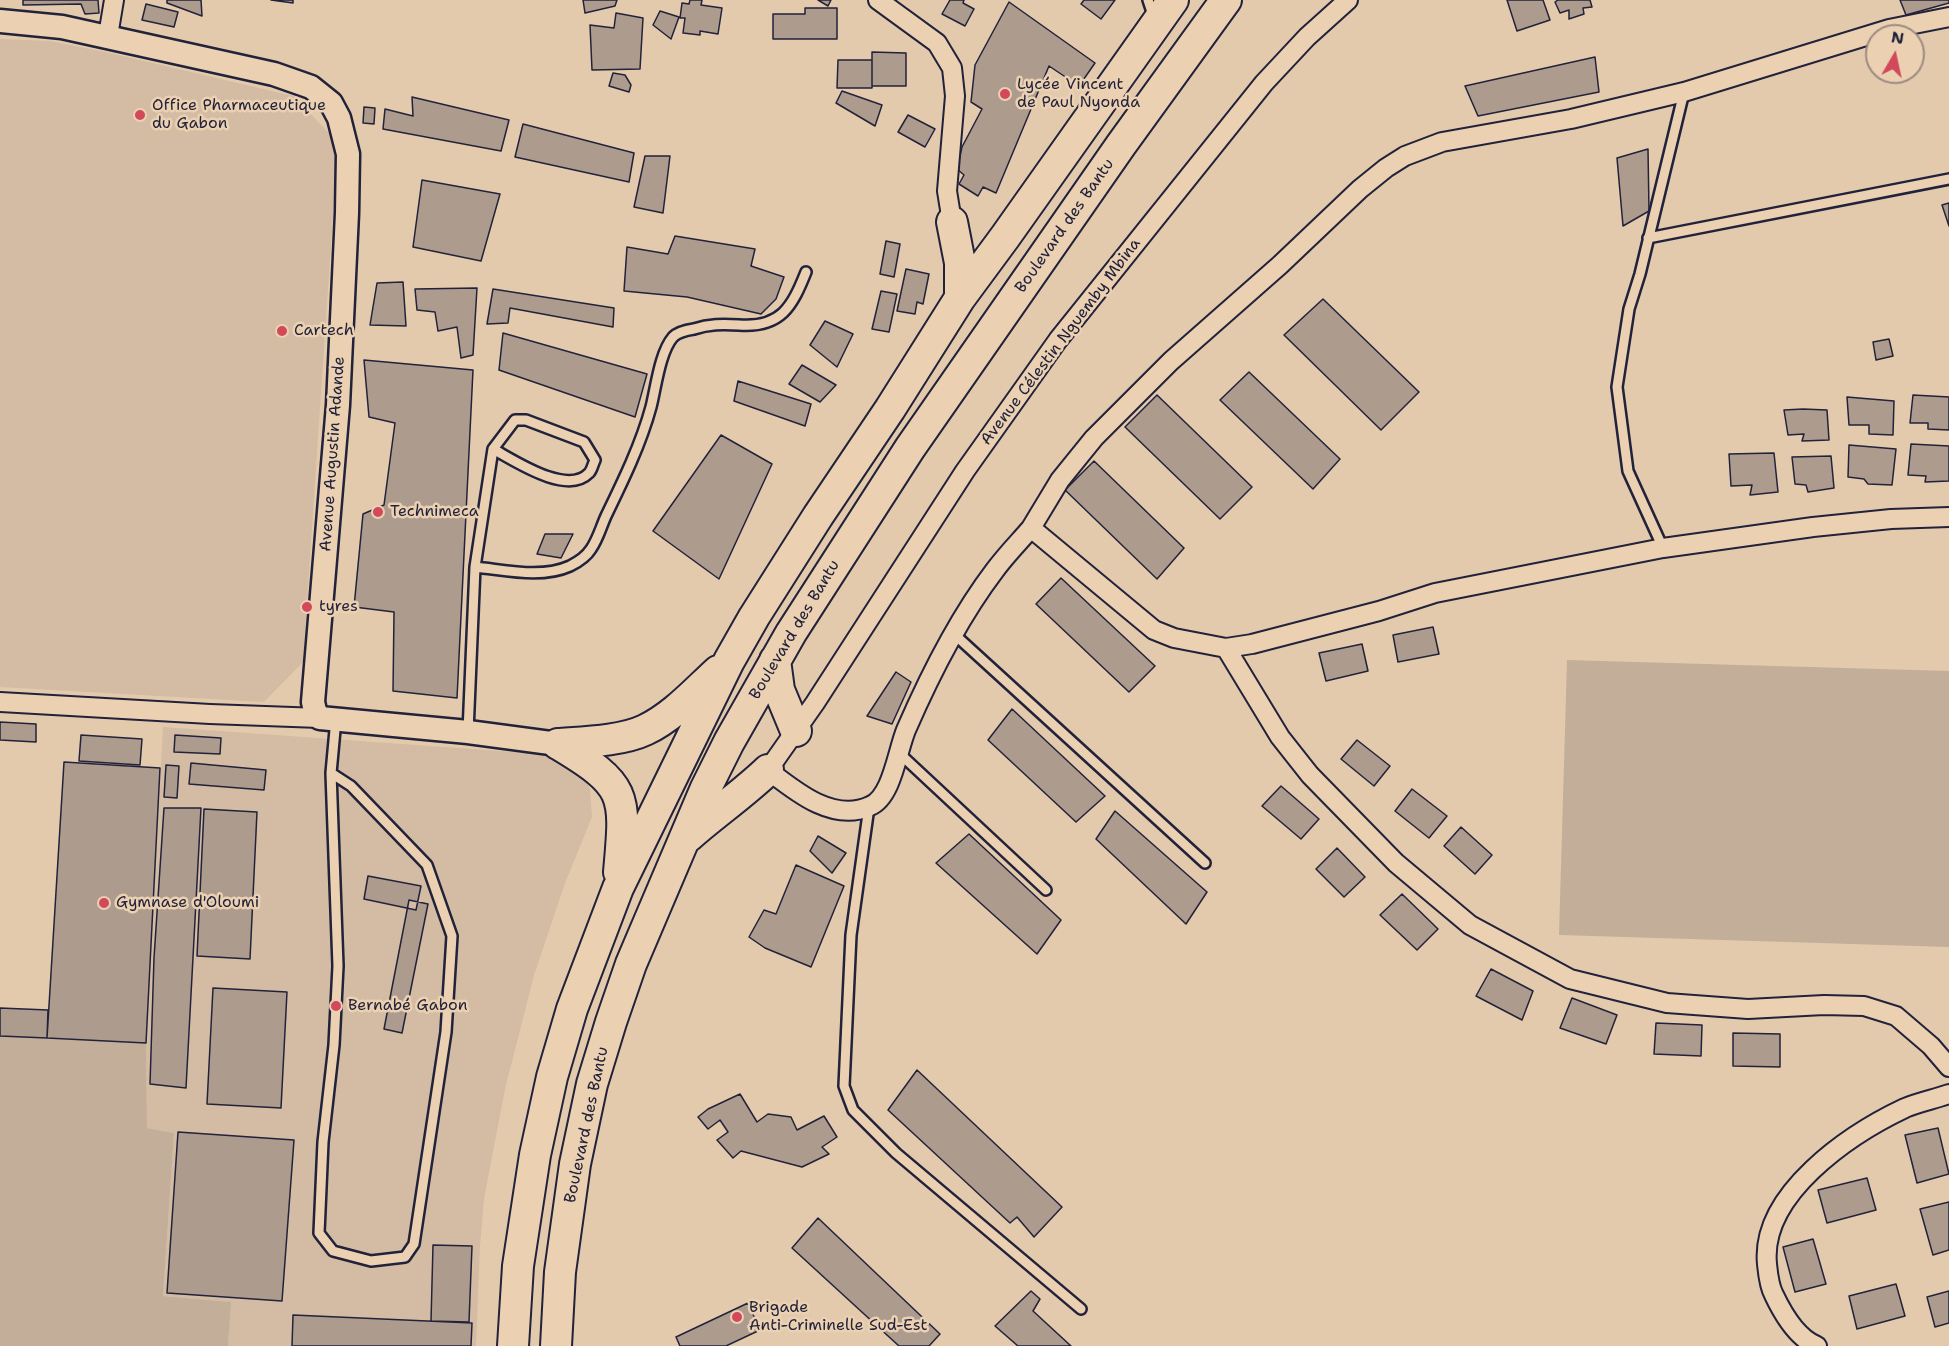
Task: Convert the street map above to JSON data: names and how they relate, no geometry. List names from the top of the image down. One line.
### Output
{"streets":{"highway":["Boulevard des Bantu"],"street":["Avenue Célestin Nguemby Mbina","Avenue Augustin Adande"]},"places":["Lycée Vincent de Paul Nyonda","Office Pharmaceutique du Gabon","Cartech","Technimeca","tyres","Gymnase d'Oloumi","Bernabé Gabon","Brigade Anti-Criminelle Sud-Est"],"north":"top"}
